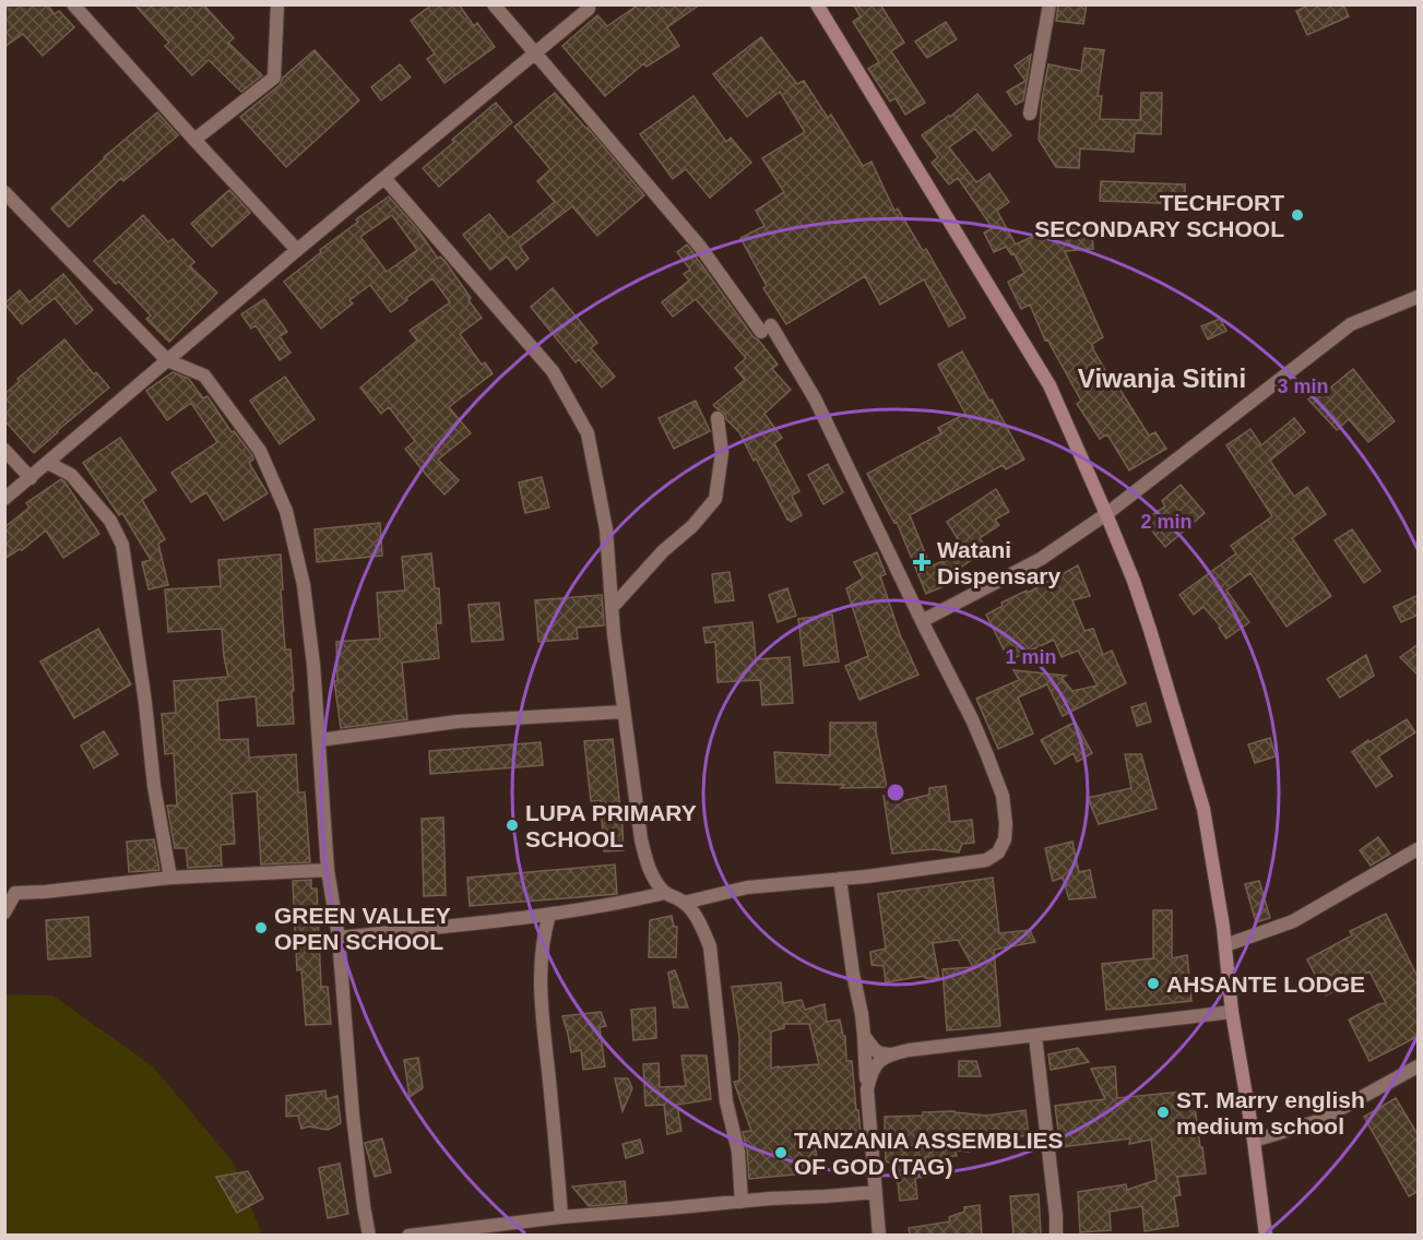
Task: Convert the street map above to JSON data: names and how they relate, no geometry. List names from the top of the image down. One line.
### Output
{"districts":["Viwanja Sitini"],"places":{"other":["TECHFORT SECONDARY SCHOOL","LUPA PRIMARY SCHOOL","GREEN VALLEY OPEN SCHOOL","AHSANTE LODGE","ST. Marry english medium school","TANZANIA ASSEMBLIES OF GOD (TAG)"],"health":["Watani Dispensary"]},"rings":["3 min","2 min","1 min"]}
